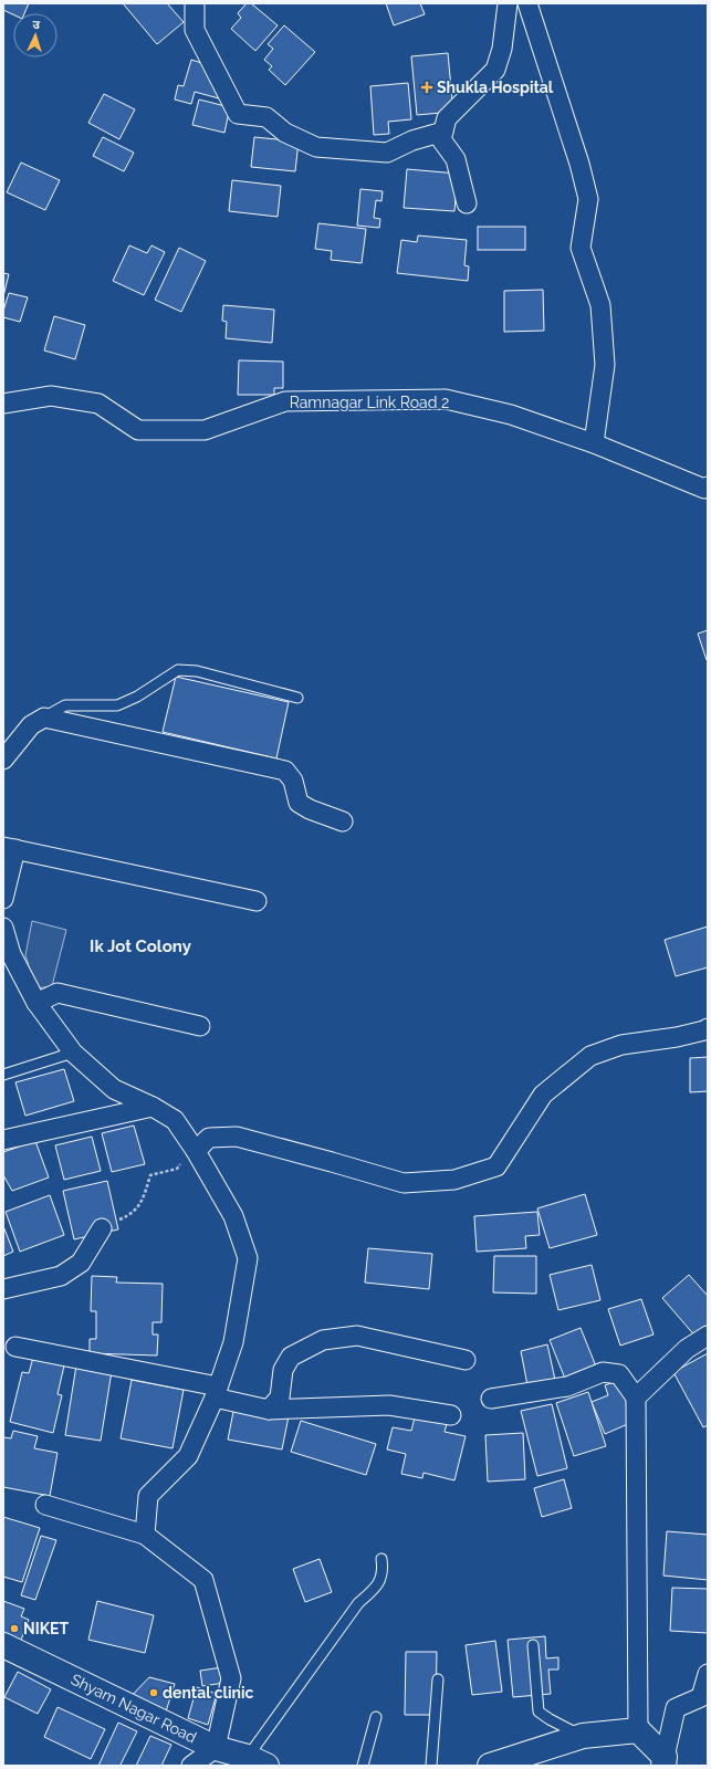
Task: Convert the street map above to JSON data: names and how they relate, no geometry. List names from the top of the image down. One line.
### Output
{"streets":{"street":["Ramnagar Link Road 2","Shyam Nagar Road"]},"districts":["Ik Jot Colony"],"places":{"health":["Shukla Hospital"],"other":["NIKET","dental clinic"]},"north":"top"}
